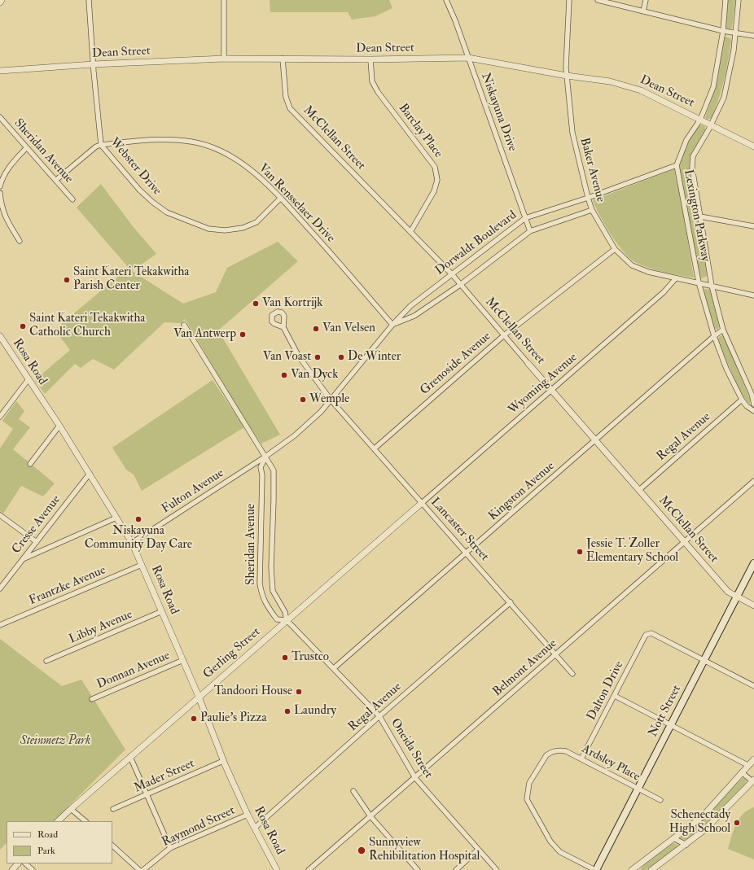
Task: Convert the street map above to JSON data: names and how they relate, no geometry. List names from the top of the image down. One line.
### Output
{"streets":{"main road":["Nott Street"],"street":["Dean Street","Niskayuna Drive","Barclay Place","McClellan Street","Sheridan Avenue","Webster Drive","Baker Avenue","Van Rensselaer Drive","Lexington Parkway","Dorwaldt Boulevard","Rosa Road","Grenoside Avenue","Wyoming Avenue","Regal Avenue","Fulton Avenue","Kingston Avenue","Cresse Avenue","Lancaster Street","Frantzke Avenue","Libby Avenue","Gerling Street","Belmont Avenue","Donnan Avenue","Dalton Drive","Oneida Street","Ardsley Place","Mader Street","Raymond Street"]},"crossings":[["Dean Street","Niskayuna Drive"],["Dean Street","Barclay Place"],["Dean Street","McClellan Street"],["Dean Street","Webster Drive"],["Dean Street","Baker Avenue"],["Dean Street","Lexington Parkway"],["Niskayuna Drive","Dorwaldt Boulevard"],["Barclay Place","McClellan Street"],["McClellan Street","Dorwaldt Boulevard"],["McClellan Street","Grenoside Avenue"],["McClellan Street","Wyoming Avenue"],["McClellan Street","Regal Avenue"],["McClellan Street","Kingston Avenue"],["McClellan Street","Belmont Avenue"],["McClellan Street","Nott Street"],["Sheridan Avenue","Van Rensselaer Drive"],["Sheridan Avenue","Dorwaldt Boulevard"],["Sheridan Avenue","Fulton Avenue"],["Sheridan Avenue","Kingston Avenue"],["Sheridan Avenue","Gerling Street"],["Sheridan Avenue","Oneida Street"],["Webster Drive","Van Rensselaer Drive"],["Baker Avenue","Lexington Parkway"],["Baker Avenue","Dorwaldt Boulevard"],["Baker Avenue","Grenoside Avenue"],["Baker Avenue","Wyoming Avenue"],["Van Rensselaer Drive","Dorwaldt Boulevard"],["Lexington Parkway","Dorwaldt Boulevard"],["Lexington Parkway","Regal Avenue"],["Lexington Parkway","Kingston Avenue"],["Dorwaldt Boulevard","Fulton Avenue"],["Dorwaldt Boulevard","Lancaster Street"],["Rosa Road","Regal Avenue"],["Rosa Road","Fulton Avenue"],["Rosa Road","Cresse Avenue"],["Rosa Road","Frantzke Avenue"],["Rosa Road","Libby Avenue"],["Rosa Road","Gerling Street"],["Rosa Road","Donnan Avenue"],["Rosa Road","Mader Street"],["Rosa Road","Raymond Street"],["Grenoside Avenue","Lancaster Street"],["Wyoming Avenue","Lancaster Street"],["Wyoming Avenue","Gerling Street"],["Regal Avenue","Lancaster Street"],["Regal Avenue","Oneida Street"],["Kingston Avenue","Lancaster Street"],["Kingston Avenue","Oneida Street"],["Lancaster Street","Gerling Street"],["Lancaster Street","Belmont Avenue"],["Belmont Avenue","Oneida Street"],["Dalton Drive","Nott Street"],["Dalton Drive","Ardsley Place"],["Nott Street","Ardsley Place"]],"parks":["Steinmetz Park"],"places":["Saint Kateri Tekakwitha Parish Center","Van Kortrijk","Saint Kateri Tekakwitha Catholic Church","Van Velsen","Van Antwerp","Van Voast","De Winter","Van Dyck","Wemple","Niskayuna Community Day Care","Jessie T. Zoller Elementary School","Trustco","Tandoori House","Laundry","Paulie's Pizza","Schenectady High School","Sunnyview Rehibilitation Hospital"],"legend":["Road","Park"]}
